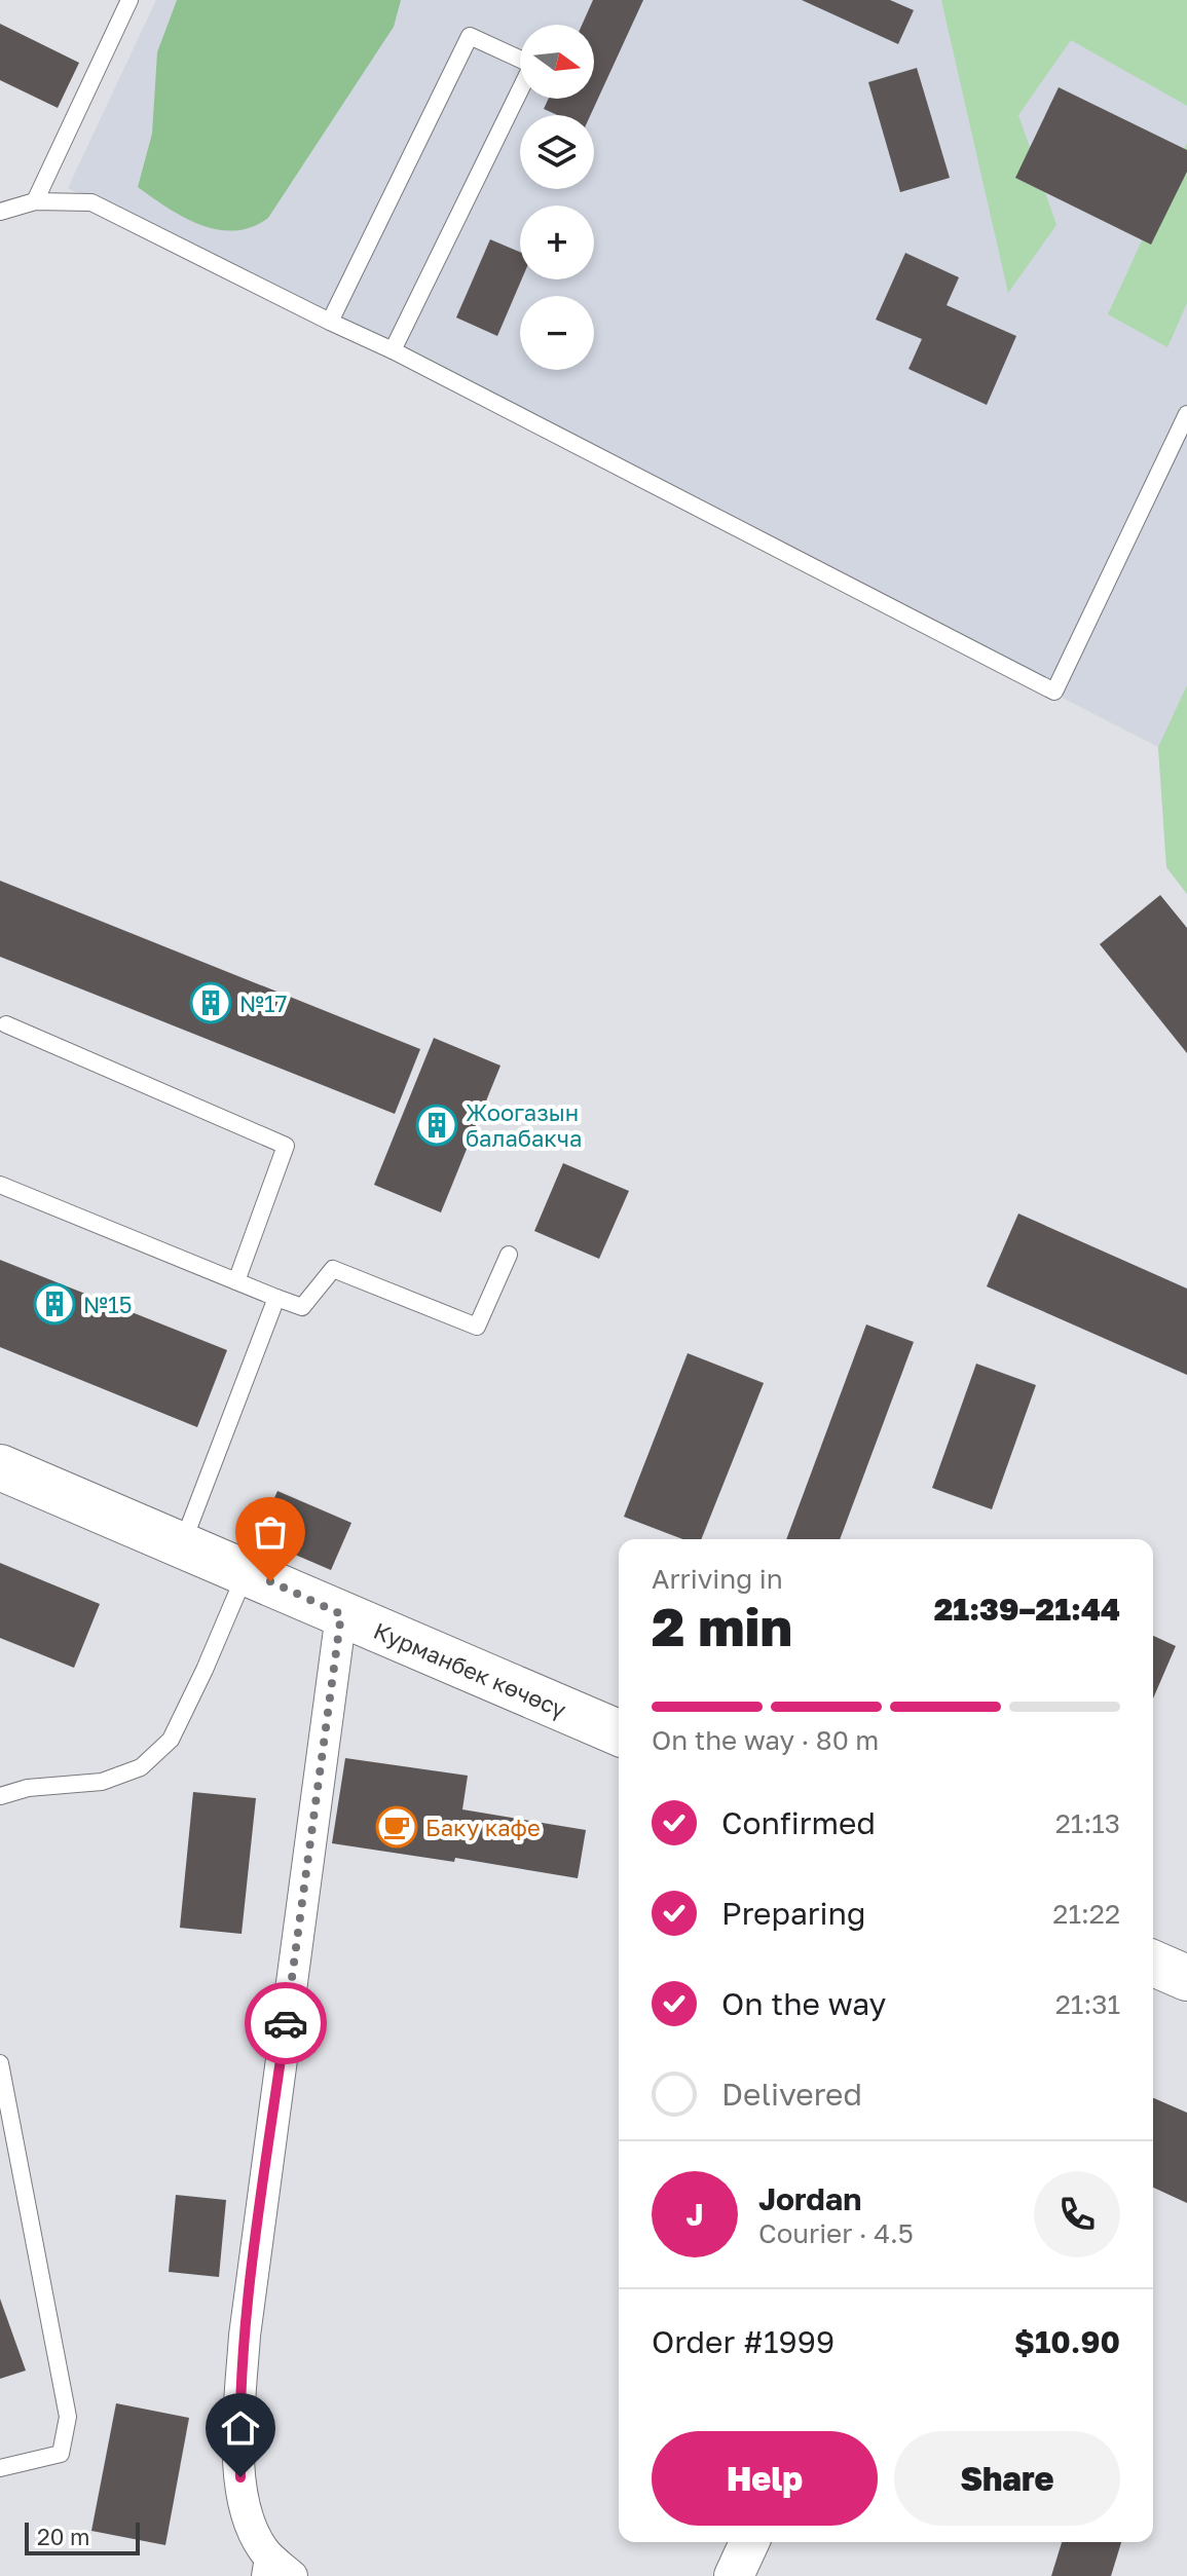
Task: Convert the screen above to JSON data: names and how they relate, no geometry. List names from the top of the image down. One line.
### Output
{"streets":{"main road":["Курманбек көчөсү"]},"places":{"building":["№17","Жоогазын балабакча","№15"],"cafe":["Баку кафе"]},"scale_bar":"20 m","north":"right","page":{"map_buttons":["+","−"],"heading":["2 min","Arriving in","21:39–21:44"],"panel":["Jordan","Courier · 4.5","Order #1999","$10.90"],"bar":"On the way · 80 m","list":[["Confirmed","21:13"],["Preparing","21:22"],["On the way","21:31"],"Delivered"],"round":"J","buttons":["Help","Share"],"scale":"20 m"}}
